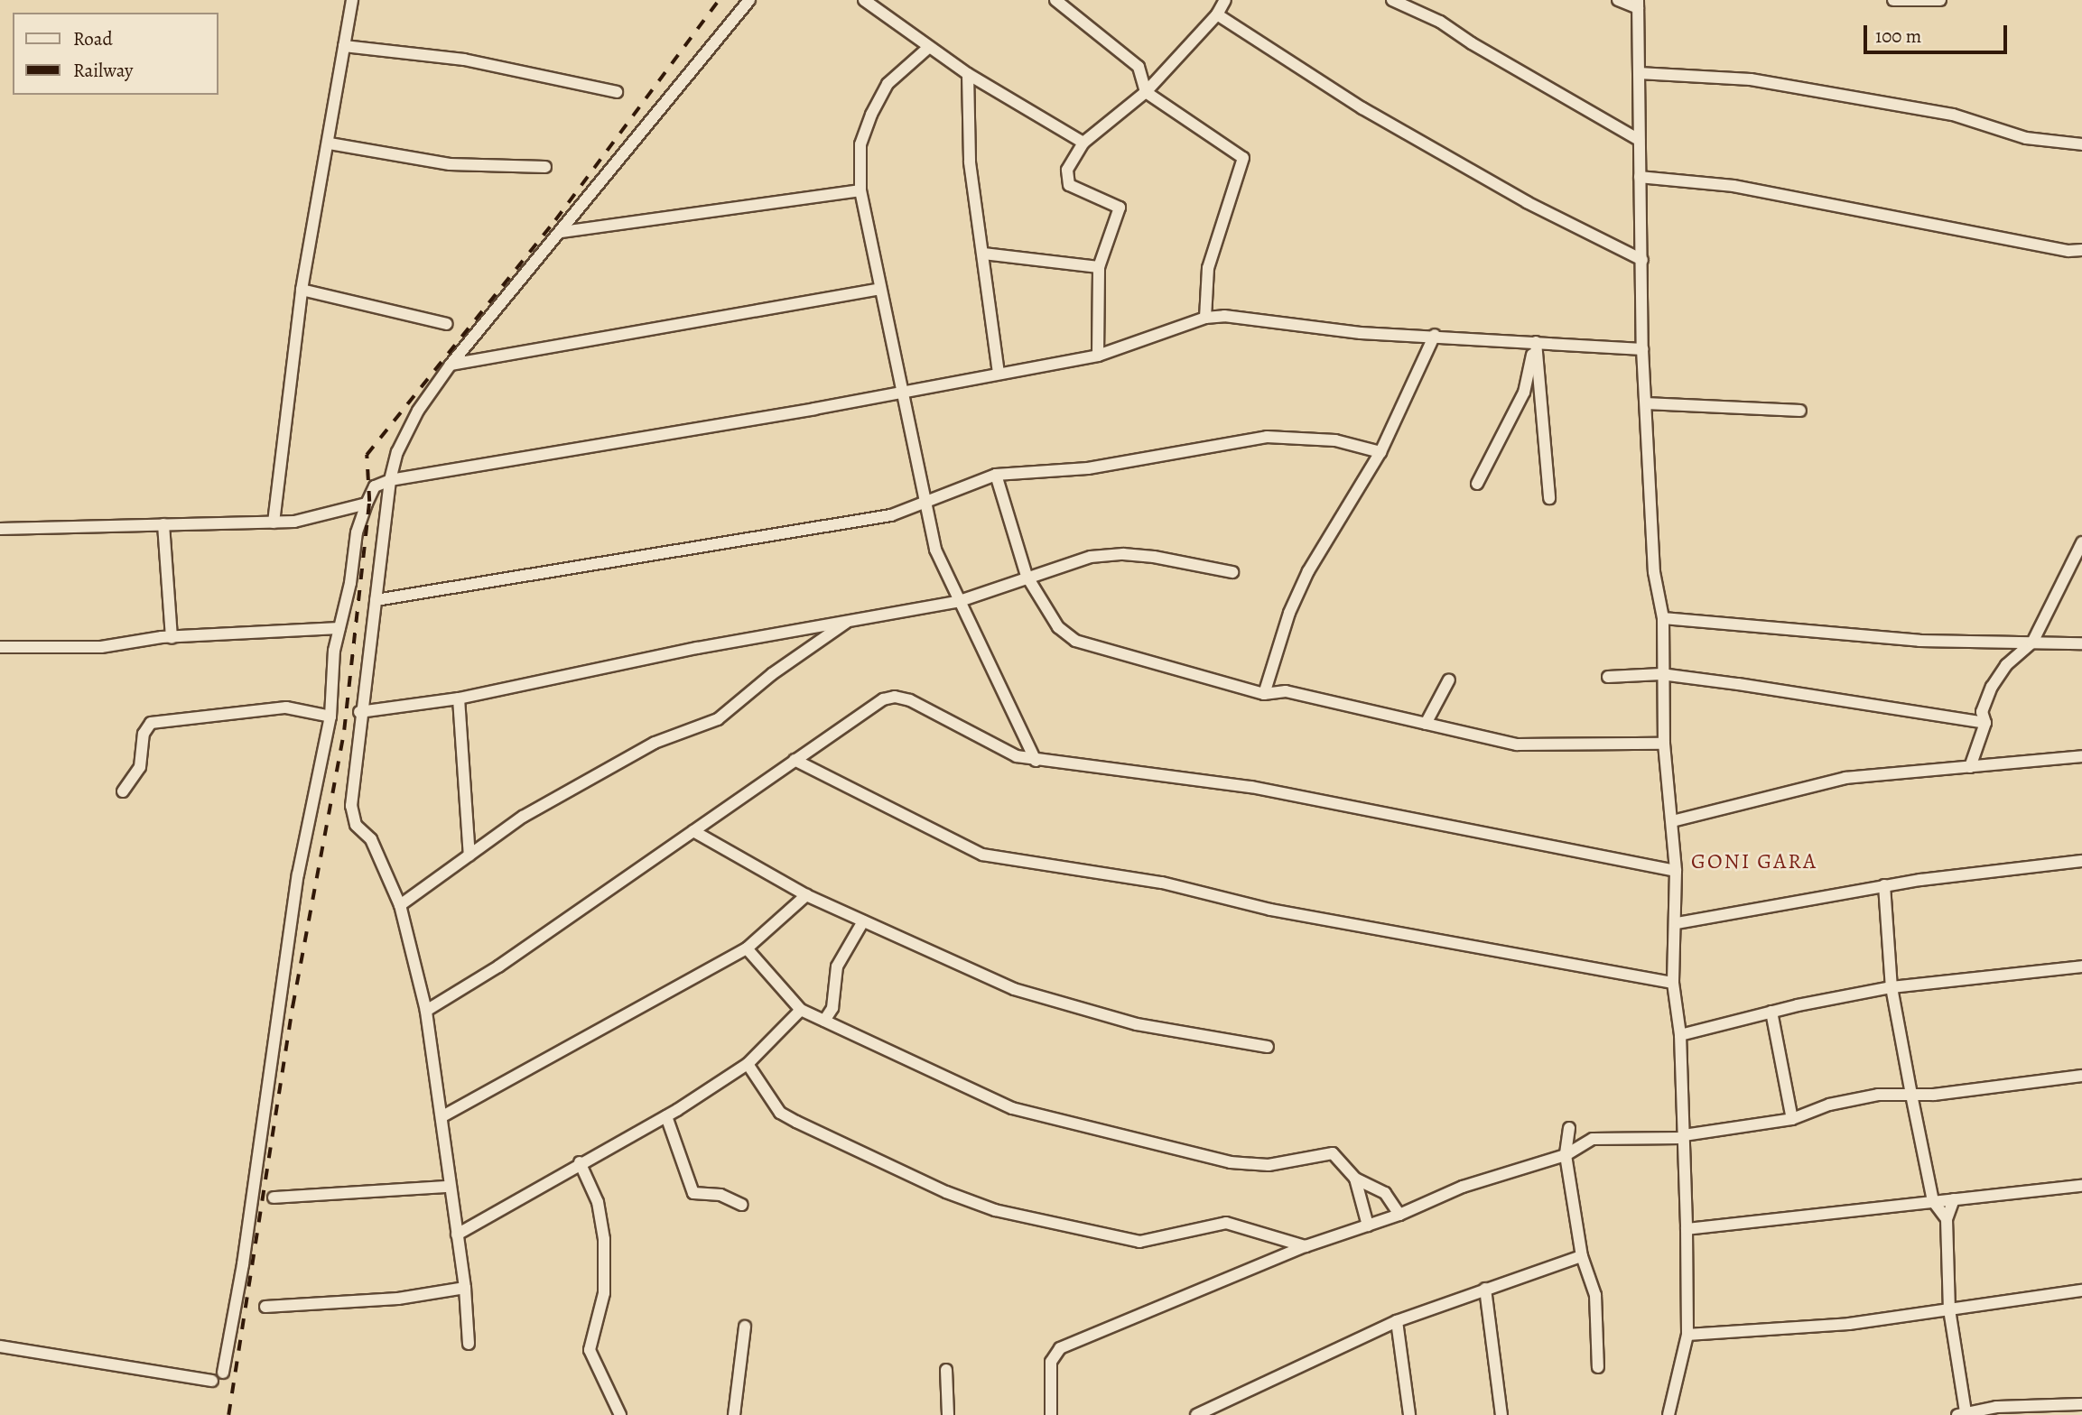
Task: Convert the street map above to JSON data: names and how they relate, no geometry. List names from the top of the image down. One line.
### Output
{"districts":["GONI GARA"],"legend":["Road","Railway"],"scale_bar":"100 m"}
